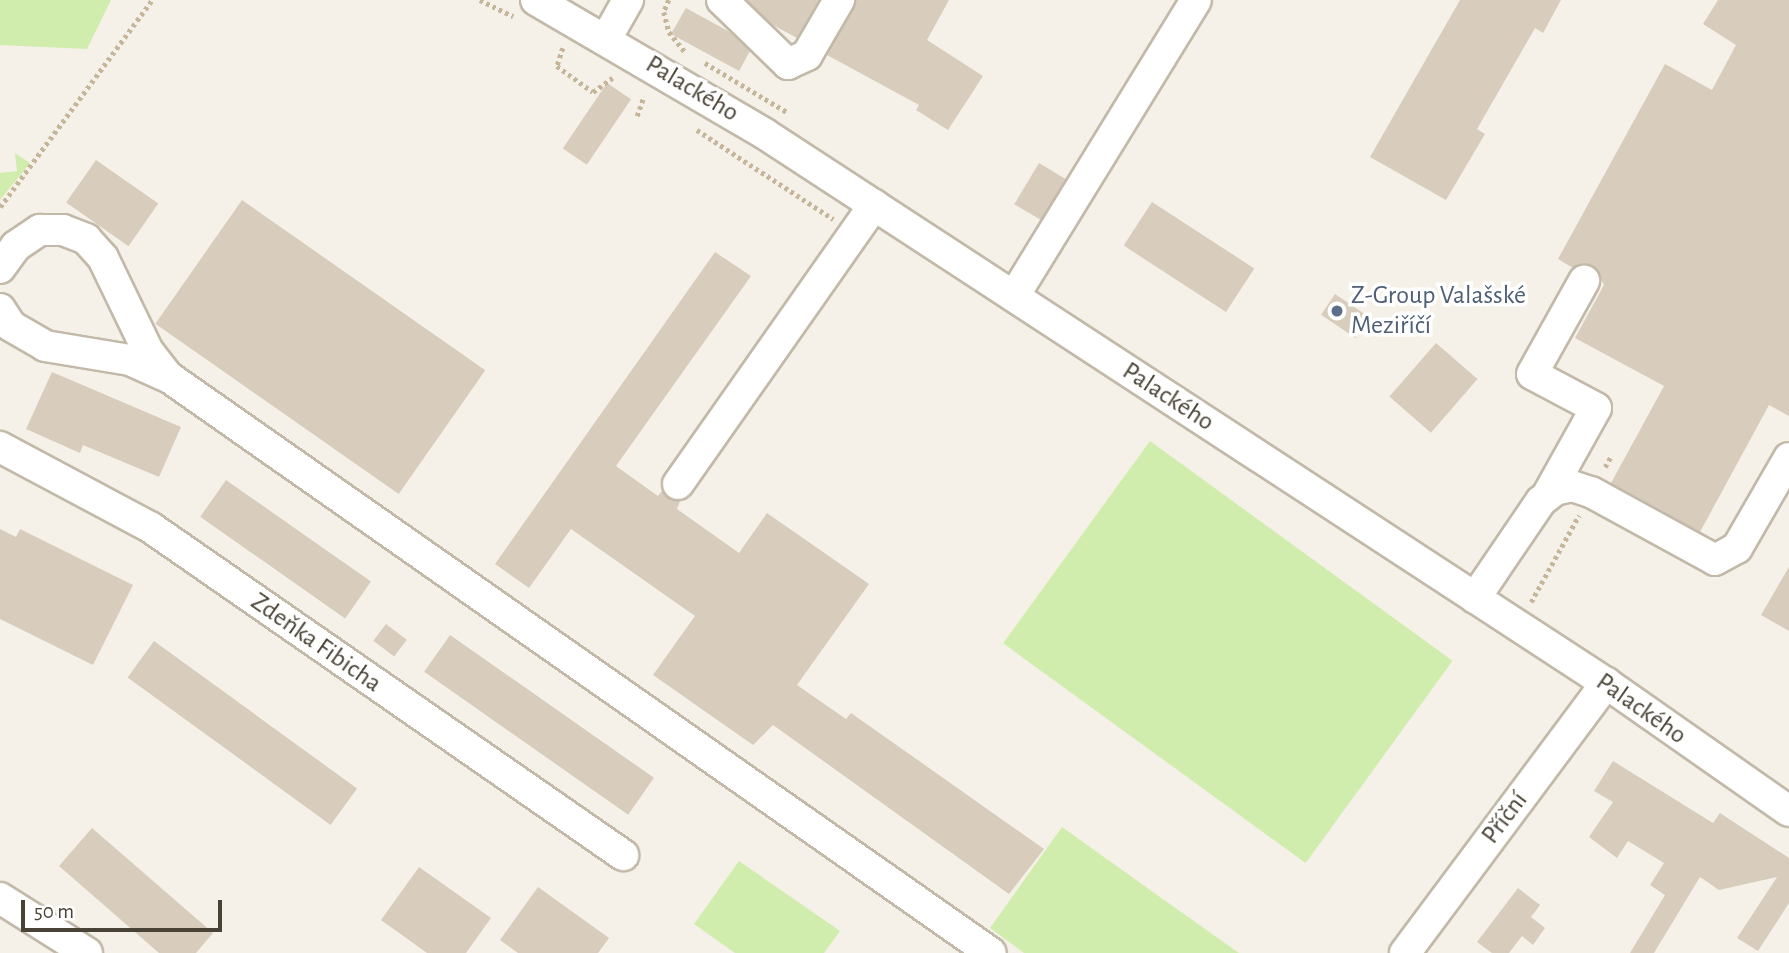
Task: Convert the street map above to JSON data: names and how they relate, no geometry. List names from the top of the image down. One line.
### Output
{"streets":{"street":["Palackého","Zdeňka Fibicha","Příční"]},"crossings":[["Palackého","Příční"]],"places":["Z-Group Valašské Meziříčí"],"scale_bar":"50 m"}
